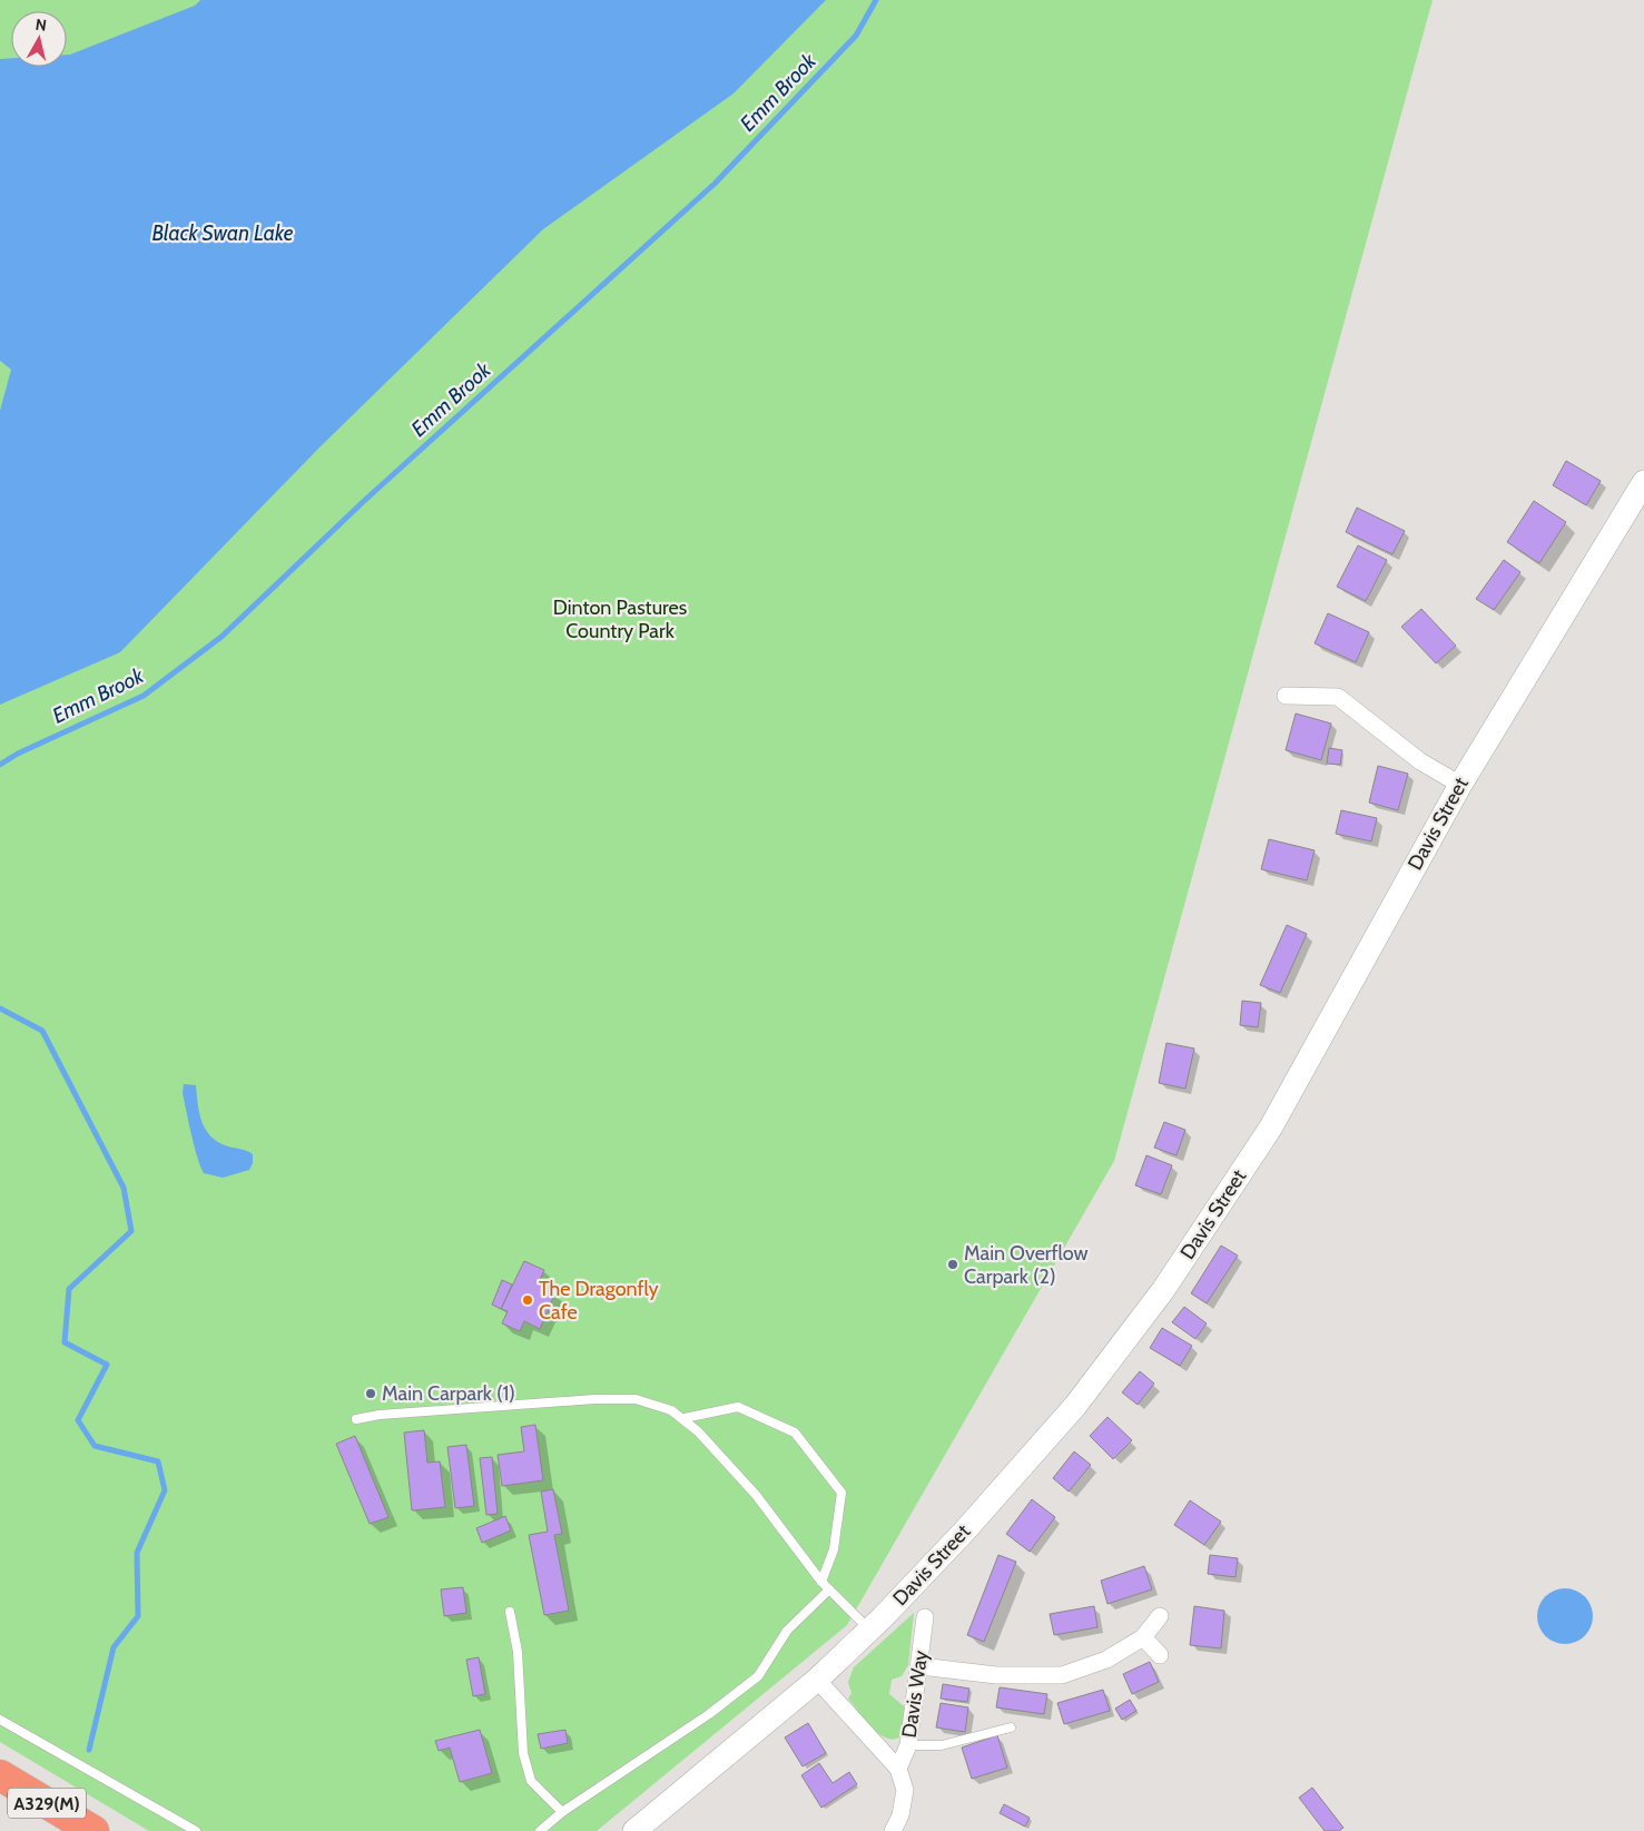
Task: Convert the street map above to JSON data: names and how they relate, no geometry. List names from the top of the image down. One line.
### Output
{"streets":{"highway":["A329(M)"],"main road":["Davis Street"],"street":["Davis Way"]},"crossings":[["Davis Street","Davis Way"]],"water":["Emm Brook","Black Swan Lake"],"parks":["Dinton Pastures Country Park"],"places":["Main Overflow Carpark (2)","The Dragonfly Cafe","Main Carpark (1)"],"north":"top"}
